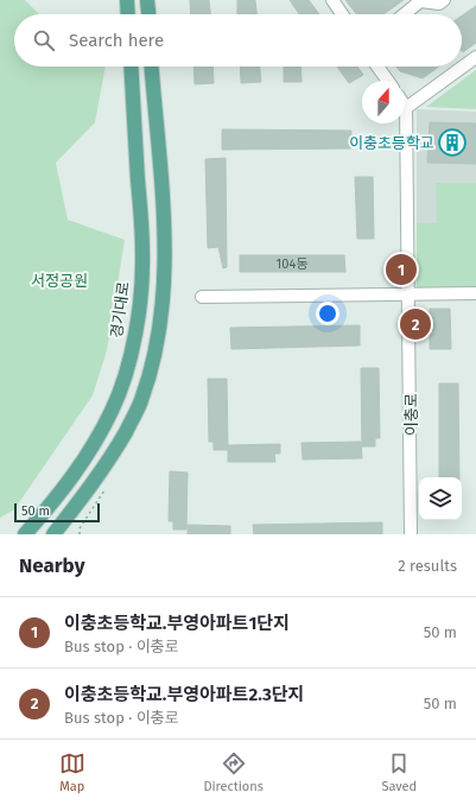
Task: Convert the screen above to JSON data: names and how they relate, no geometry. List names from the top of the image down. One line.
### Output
{"streets":{"main road":["경기대로"],"street":["이충로"]},"parks":["서정공원"],"places":{"building":["이충초등학교"]},"house_numbers":["104동"],"scale_bar":"50 m","north":"top","page":{"search":"Search here","pins":["1","2"],"scale":"50 m","heading":["Nearby","2 results"],"list":[{"mark":"1","name":"이충초등학교.부영아파트1단지","note":"Bus stop · 이충로","value":"50 m"},{"mark":"2","name":"이충초등학교.부영아파트2.3단지","note":"Bus stop · 이충로","value":"50 m"}],"nav":["Map","Directions","Saved"]}}
